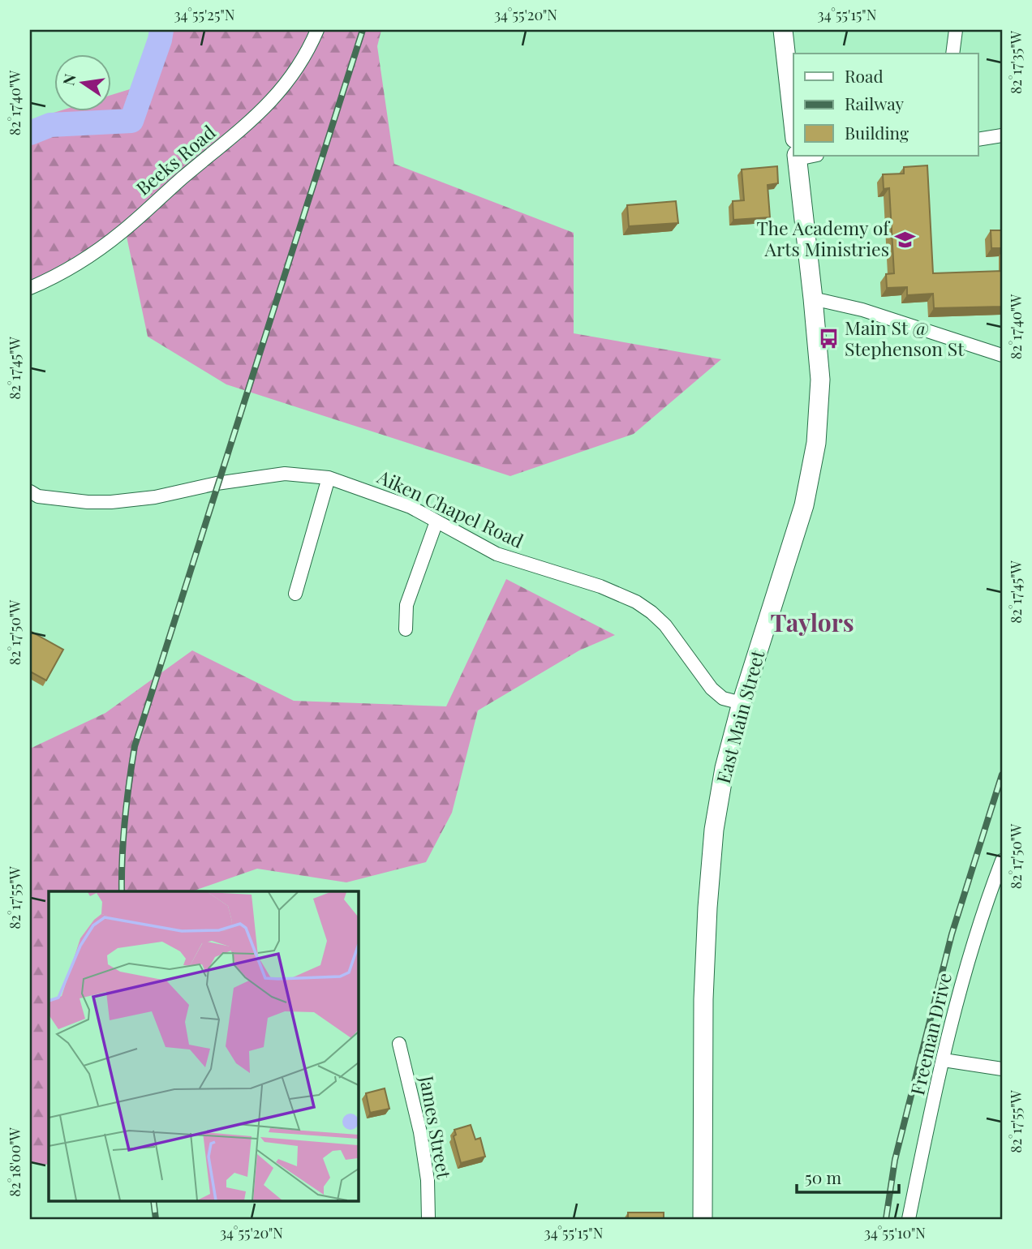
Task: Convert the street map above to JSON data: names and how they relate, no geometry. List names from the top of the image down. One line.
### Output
{"streets":{"street":["Beeks Road","Aiken Chapel Road","East Main Street","Freeman Drive","James Street"]},"crossings":[["Aiken Chapel Road","East Main Street"]],"districts":["Taylors"],"places":{"school or university":["The Academy of Arts Ministries"],"bus stop":["Main St @ Stephenson St"]},"legend":["Road","Railway","Building"],"scale_bar":"50 m","north":"left","coordinates":["34°55'25\"N","34°55'20\"N","34°55'15\"N","82°17'35\"W","82°17'40\"W","82°17'45\"W","82°17'50\"W","82°17'55\"W","82°18'00\"W","34°55'10\"N"]}
